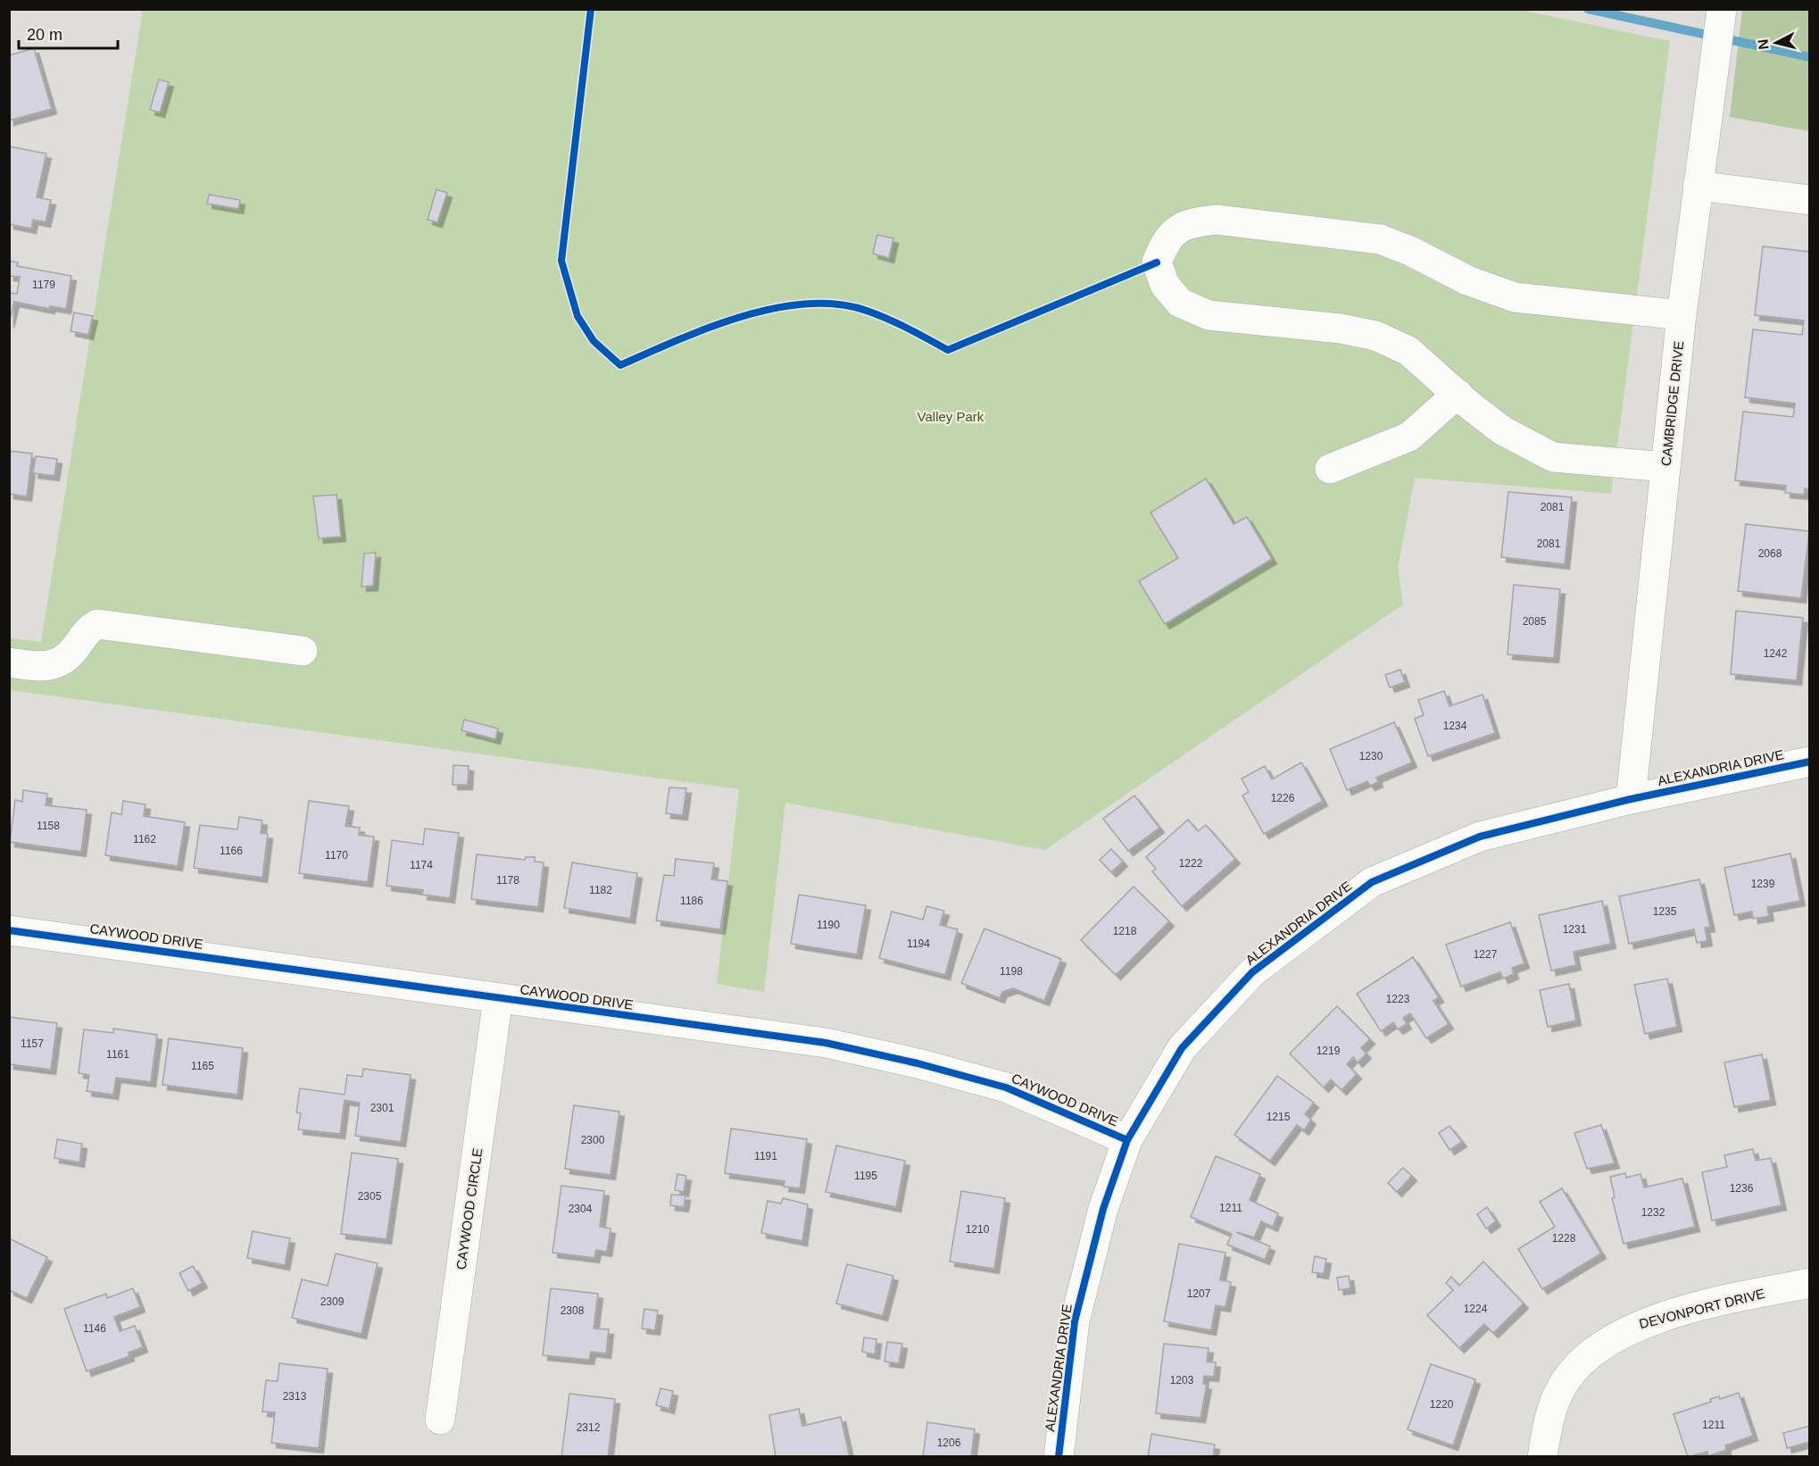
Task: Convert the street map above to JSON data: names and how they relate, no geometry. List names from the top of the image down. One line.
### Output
{"streets":{"street":["CAMBRIDGE DRIVE","ALEXANDRIA DRIVE","CAYWOOD DRIVE","CAYWOOD CIRCLE","DEVONPORT DRIVE"]},"crossings":[["CAMBRIDGE DRIVE","ALEXANDRIA DRIVE"],["ALEXANDRIA DRIVE","CAYWOOD DRIVE"],["CAYWOOD DRIVE","CAYWOOD CIRCLE"]],"parks":["Valley Park"],"house_numbers":["1179","2081","2081","2068","2085","1242","1234","1230","1226","1158","1162","1166","1170","1222","1174","1178","1239","1182","1186","1235","1190","1231","1218","1194","1227","1198","1223","1157","1219","1161","1165","2301","1215","2300","1191","1195","1236","2305","1211","2304","1232","1210","1228","1207","2309","1224","2308","1146","1203","2313","1220","1211","2312","1206"],"scale_bar":"20 m","north":"left"}
